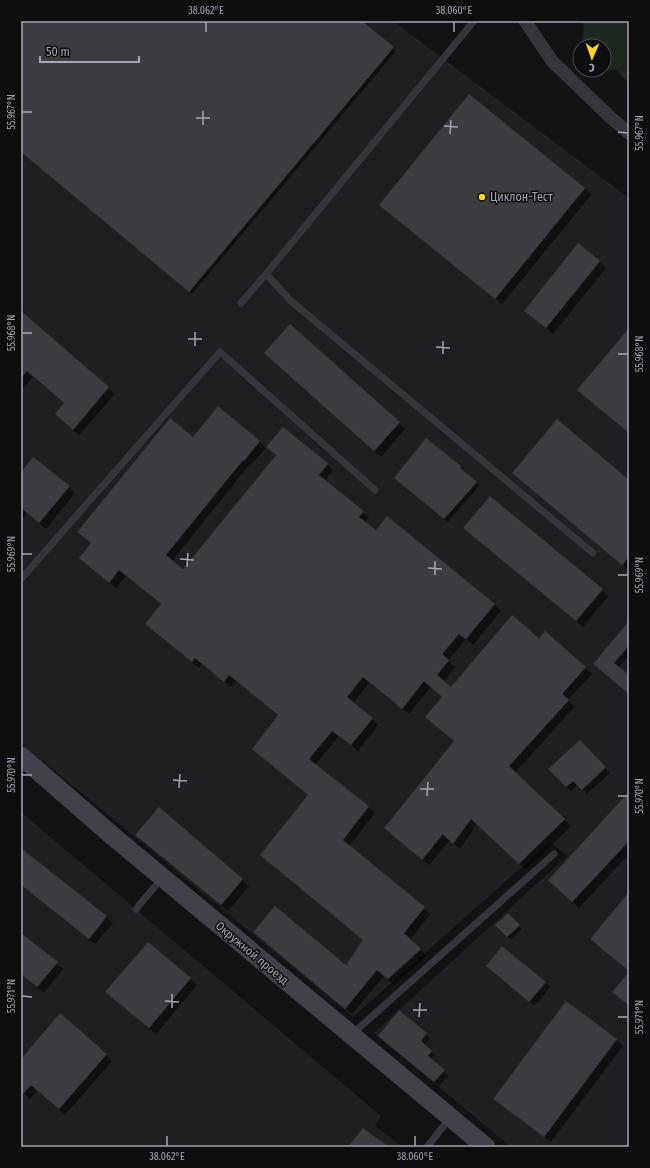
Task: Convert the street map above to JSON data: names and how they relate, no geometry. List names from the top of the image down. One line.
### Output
{"streets":{"street":["Окружной проезд"]},"places":["Циклон-Тест"],"scale_bar":"50 m","north":"bottom","coordinates":["38.062°E","38.060°E","55.967°N","55.968°N","55.969°N","55.970°N","55.971°N"]}
